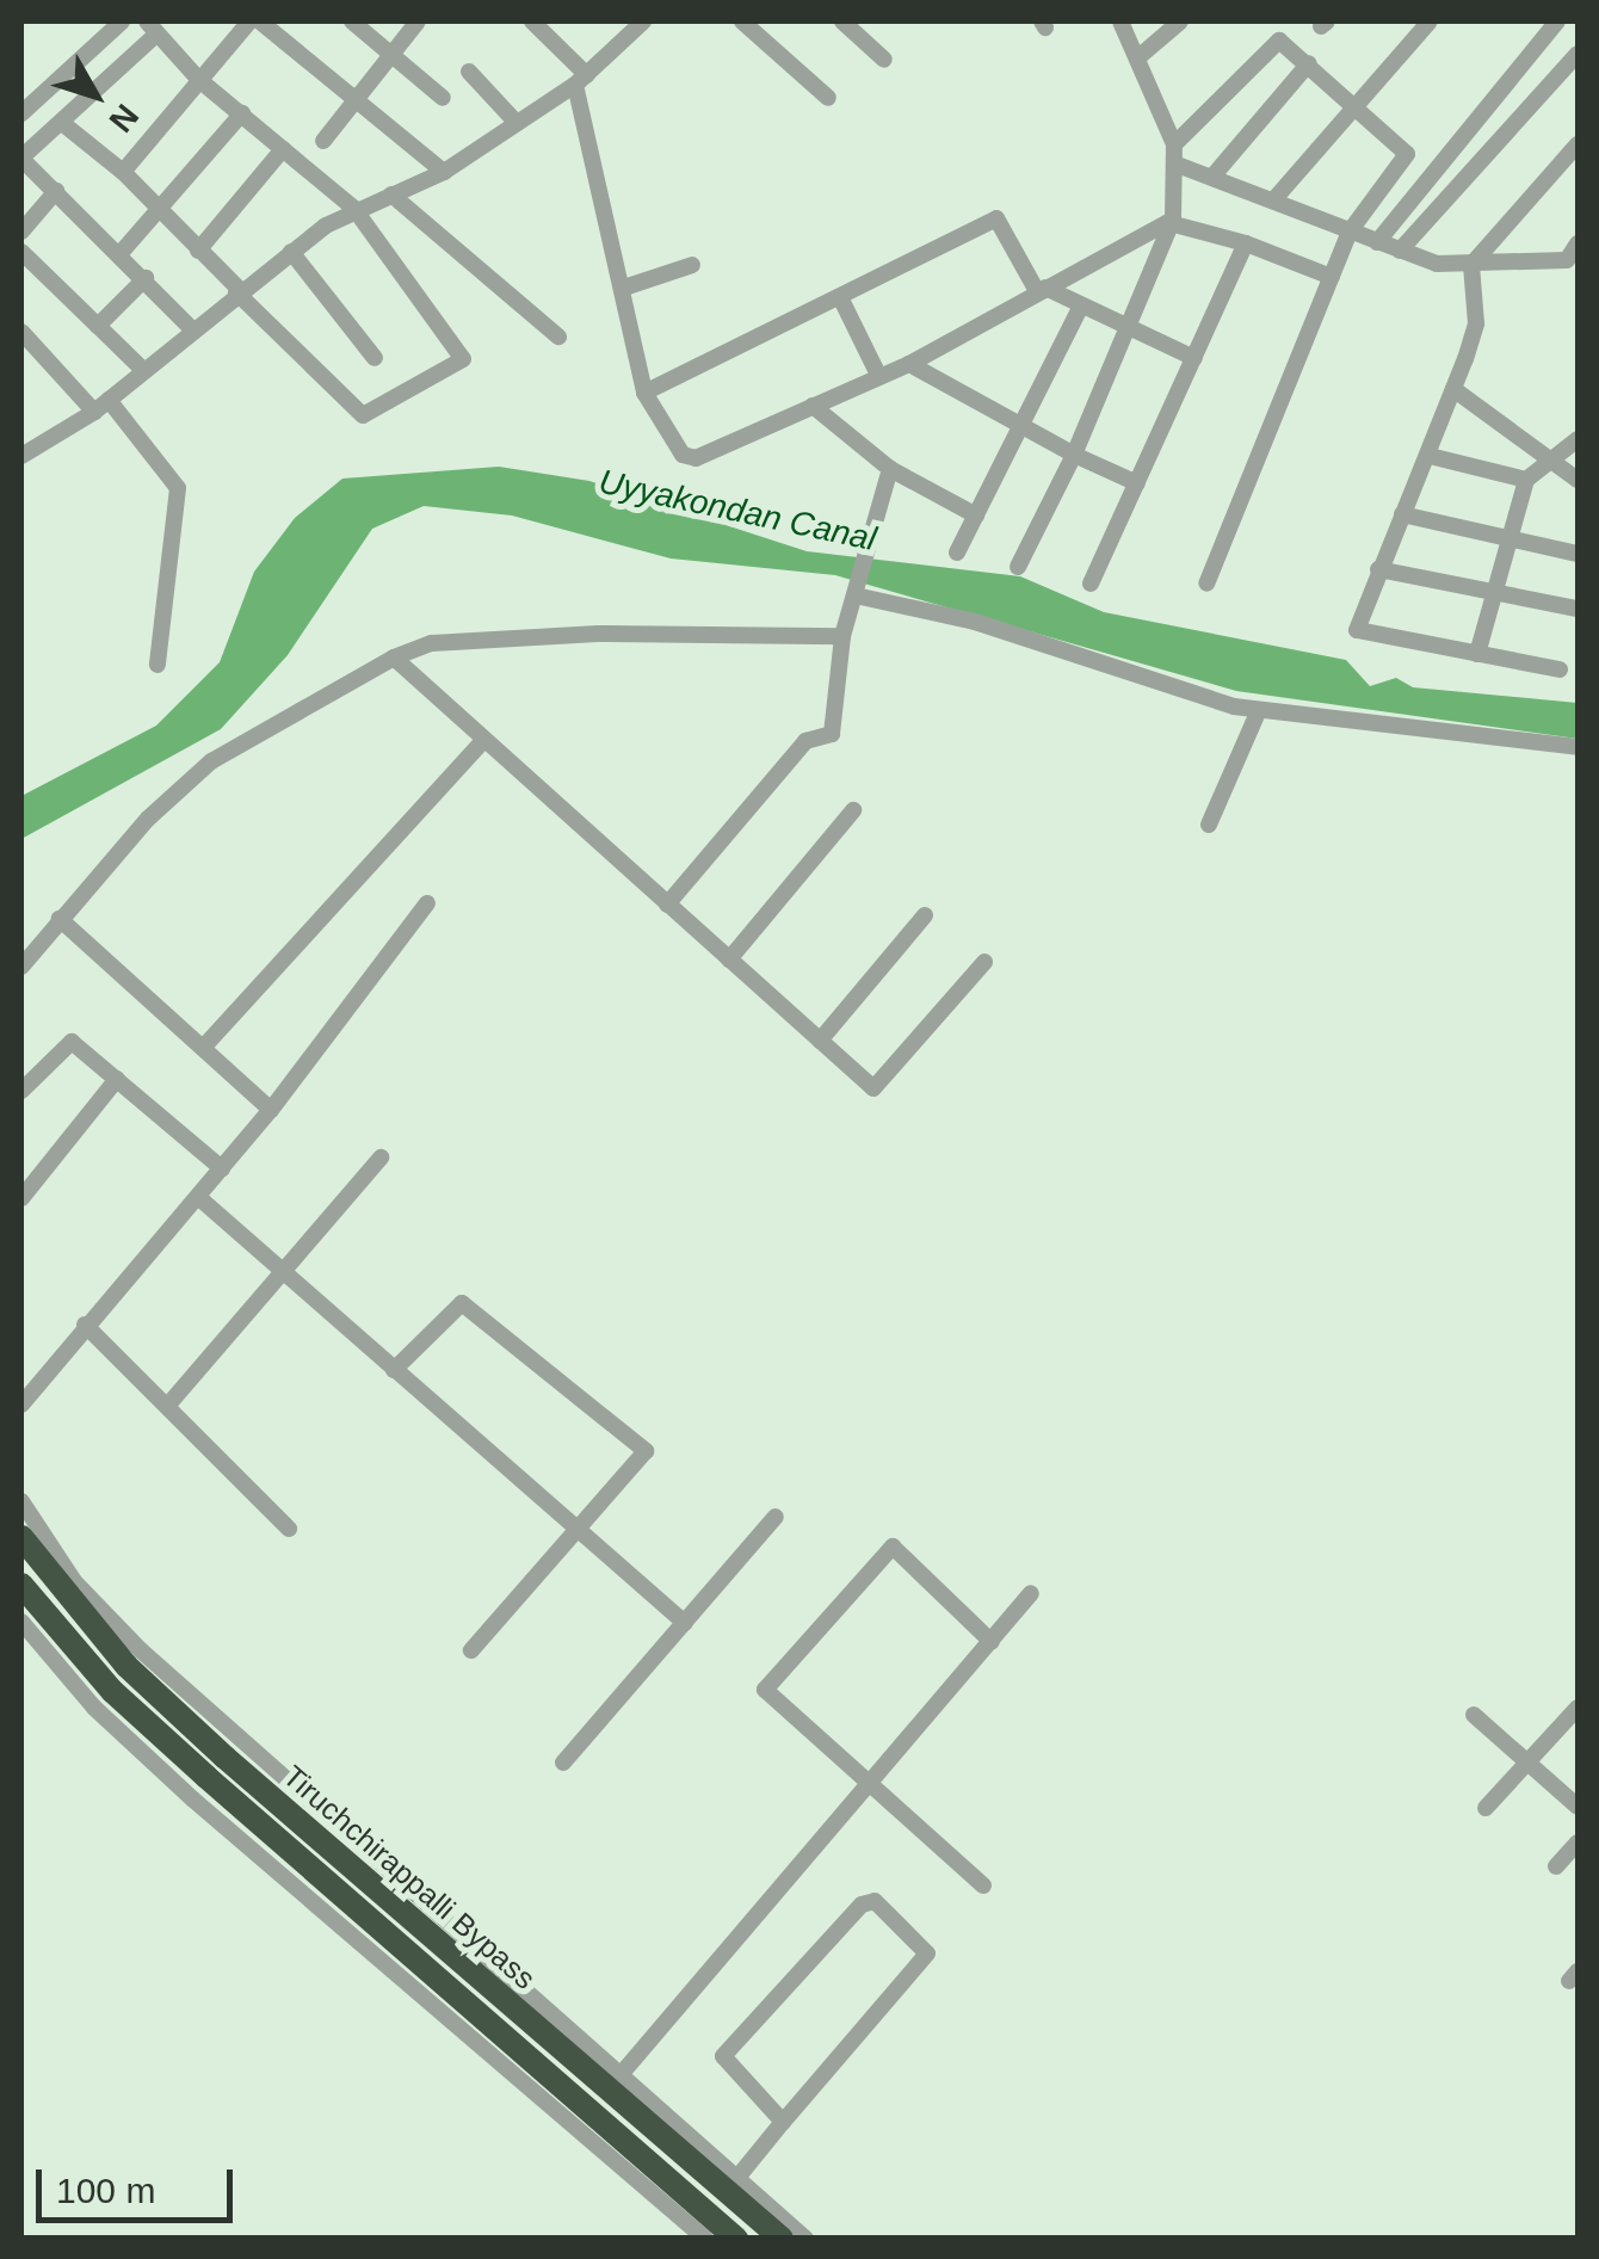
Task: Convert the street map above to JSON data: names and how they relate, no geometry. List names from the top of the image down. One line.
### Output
{"streets":{"highway":["Tiruchchirappalli Bypass"]},"water":["Uyyakondan Canal"],"scale_bar":"100 m","north":"bottom right"}
